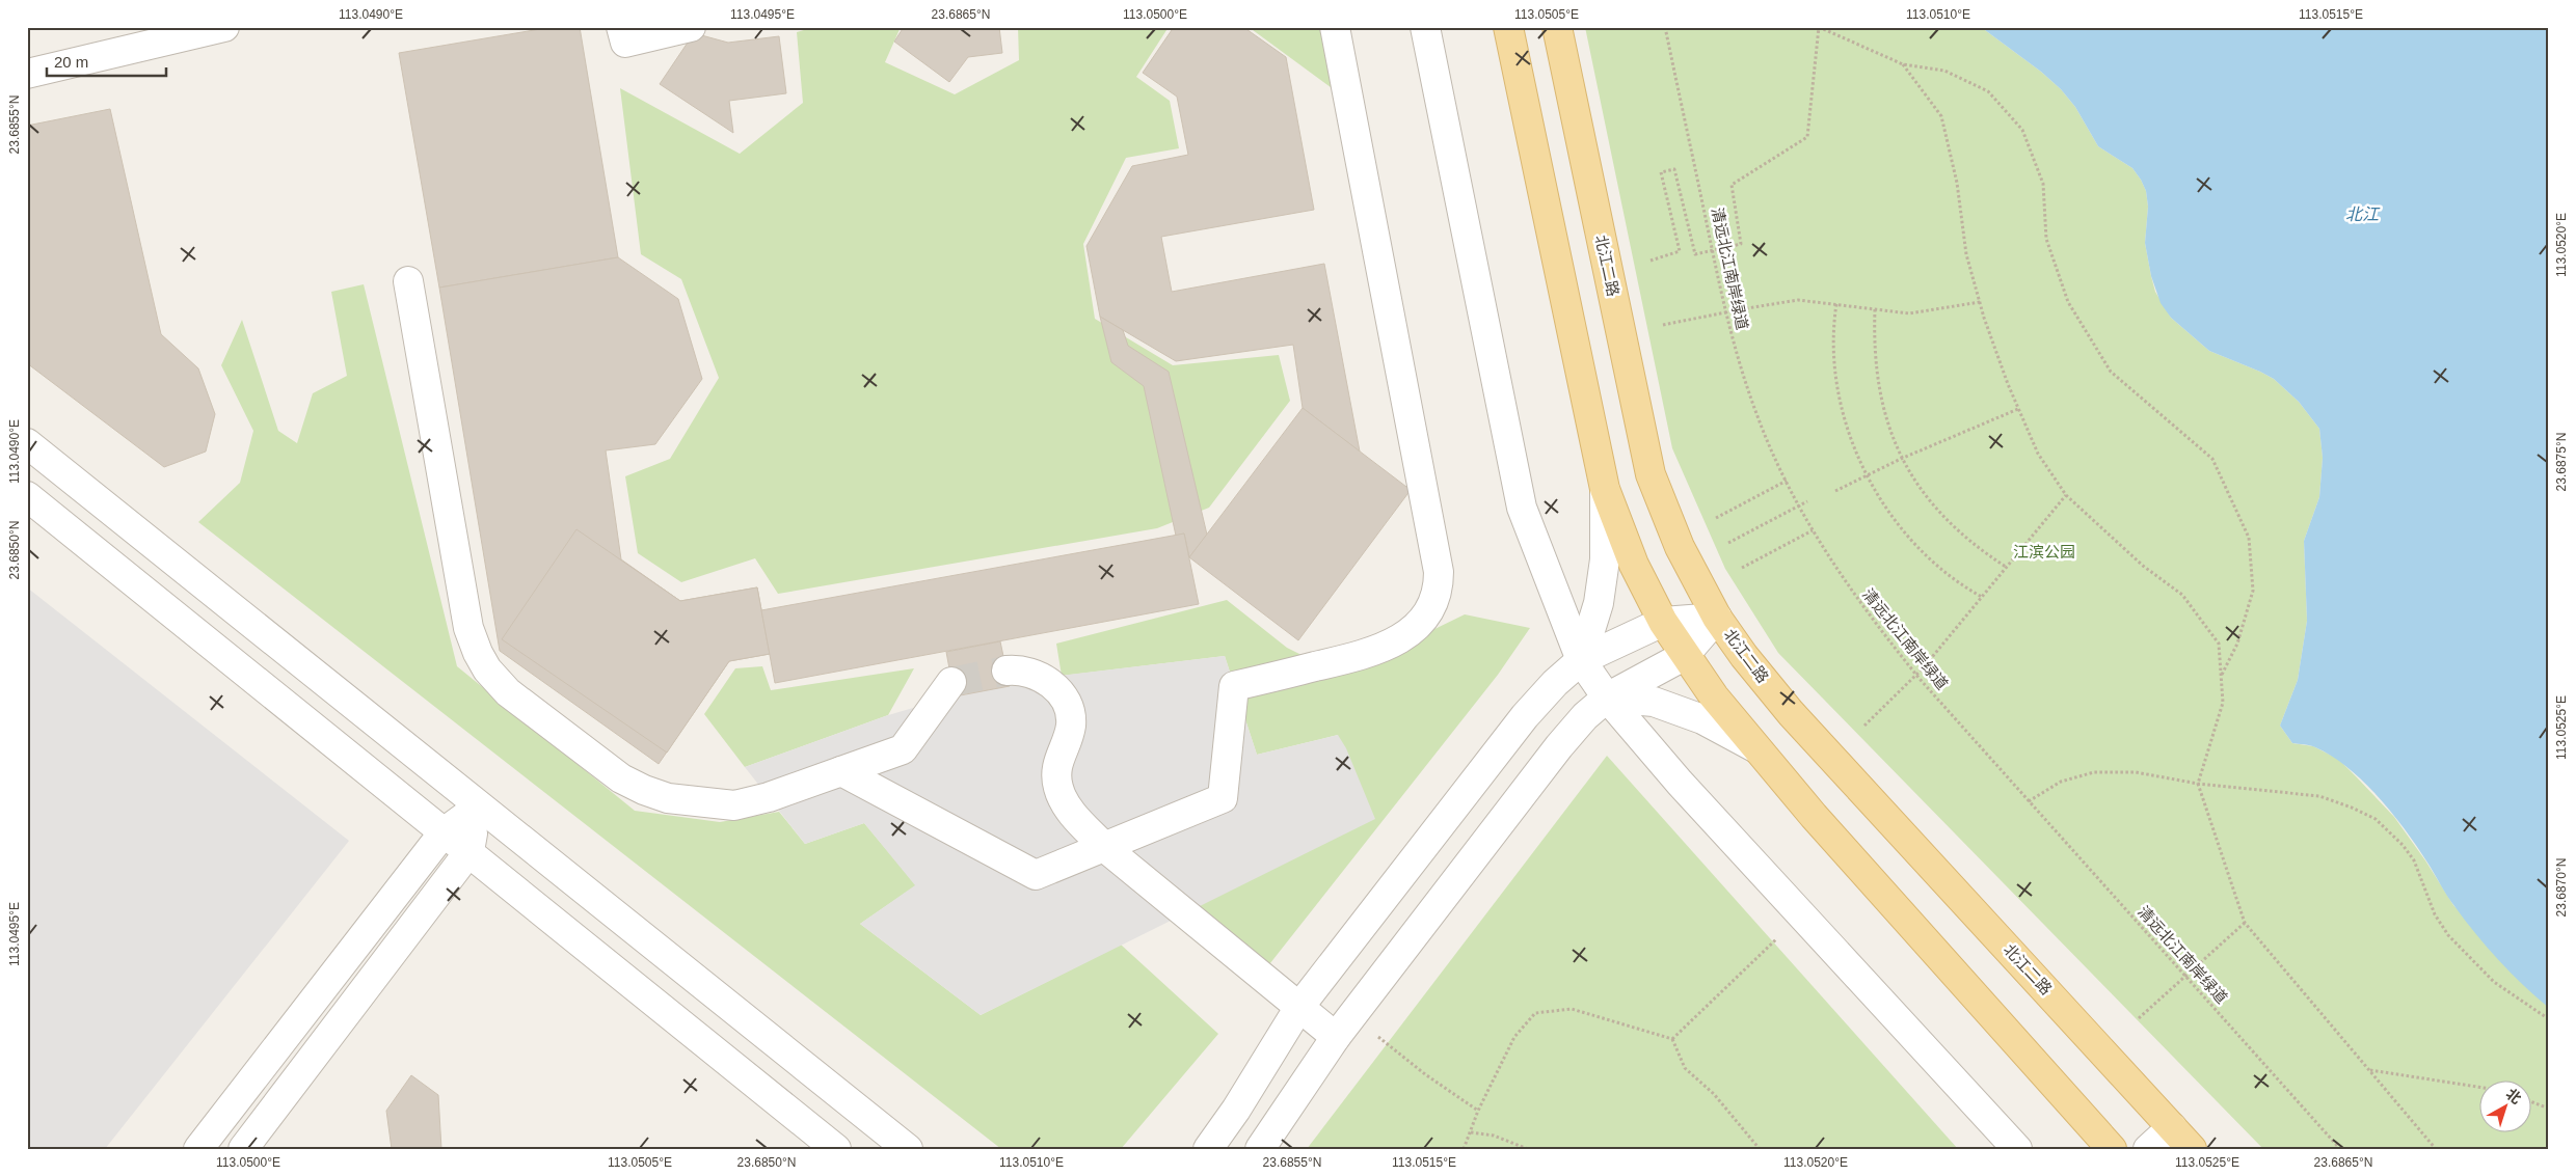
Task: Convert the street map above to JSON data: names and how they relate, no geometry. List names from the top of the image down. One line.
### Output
{"streets":{"main road":["北江二路"],"path":["清远北江南岸绿道"]},"water":["北江"],"parks":["江滨公园"],"scale_bar":"20 m","north":"top right","coordinates":["113.0490°E","113.0495°E","23.6865°N","113.0500°E","113.0505°E","113.0510°E","113.0515°E","23.6855°N","113.0520°E","23.6875°N","23.6850°N","113.0525°E","23.6870°N"]}
